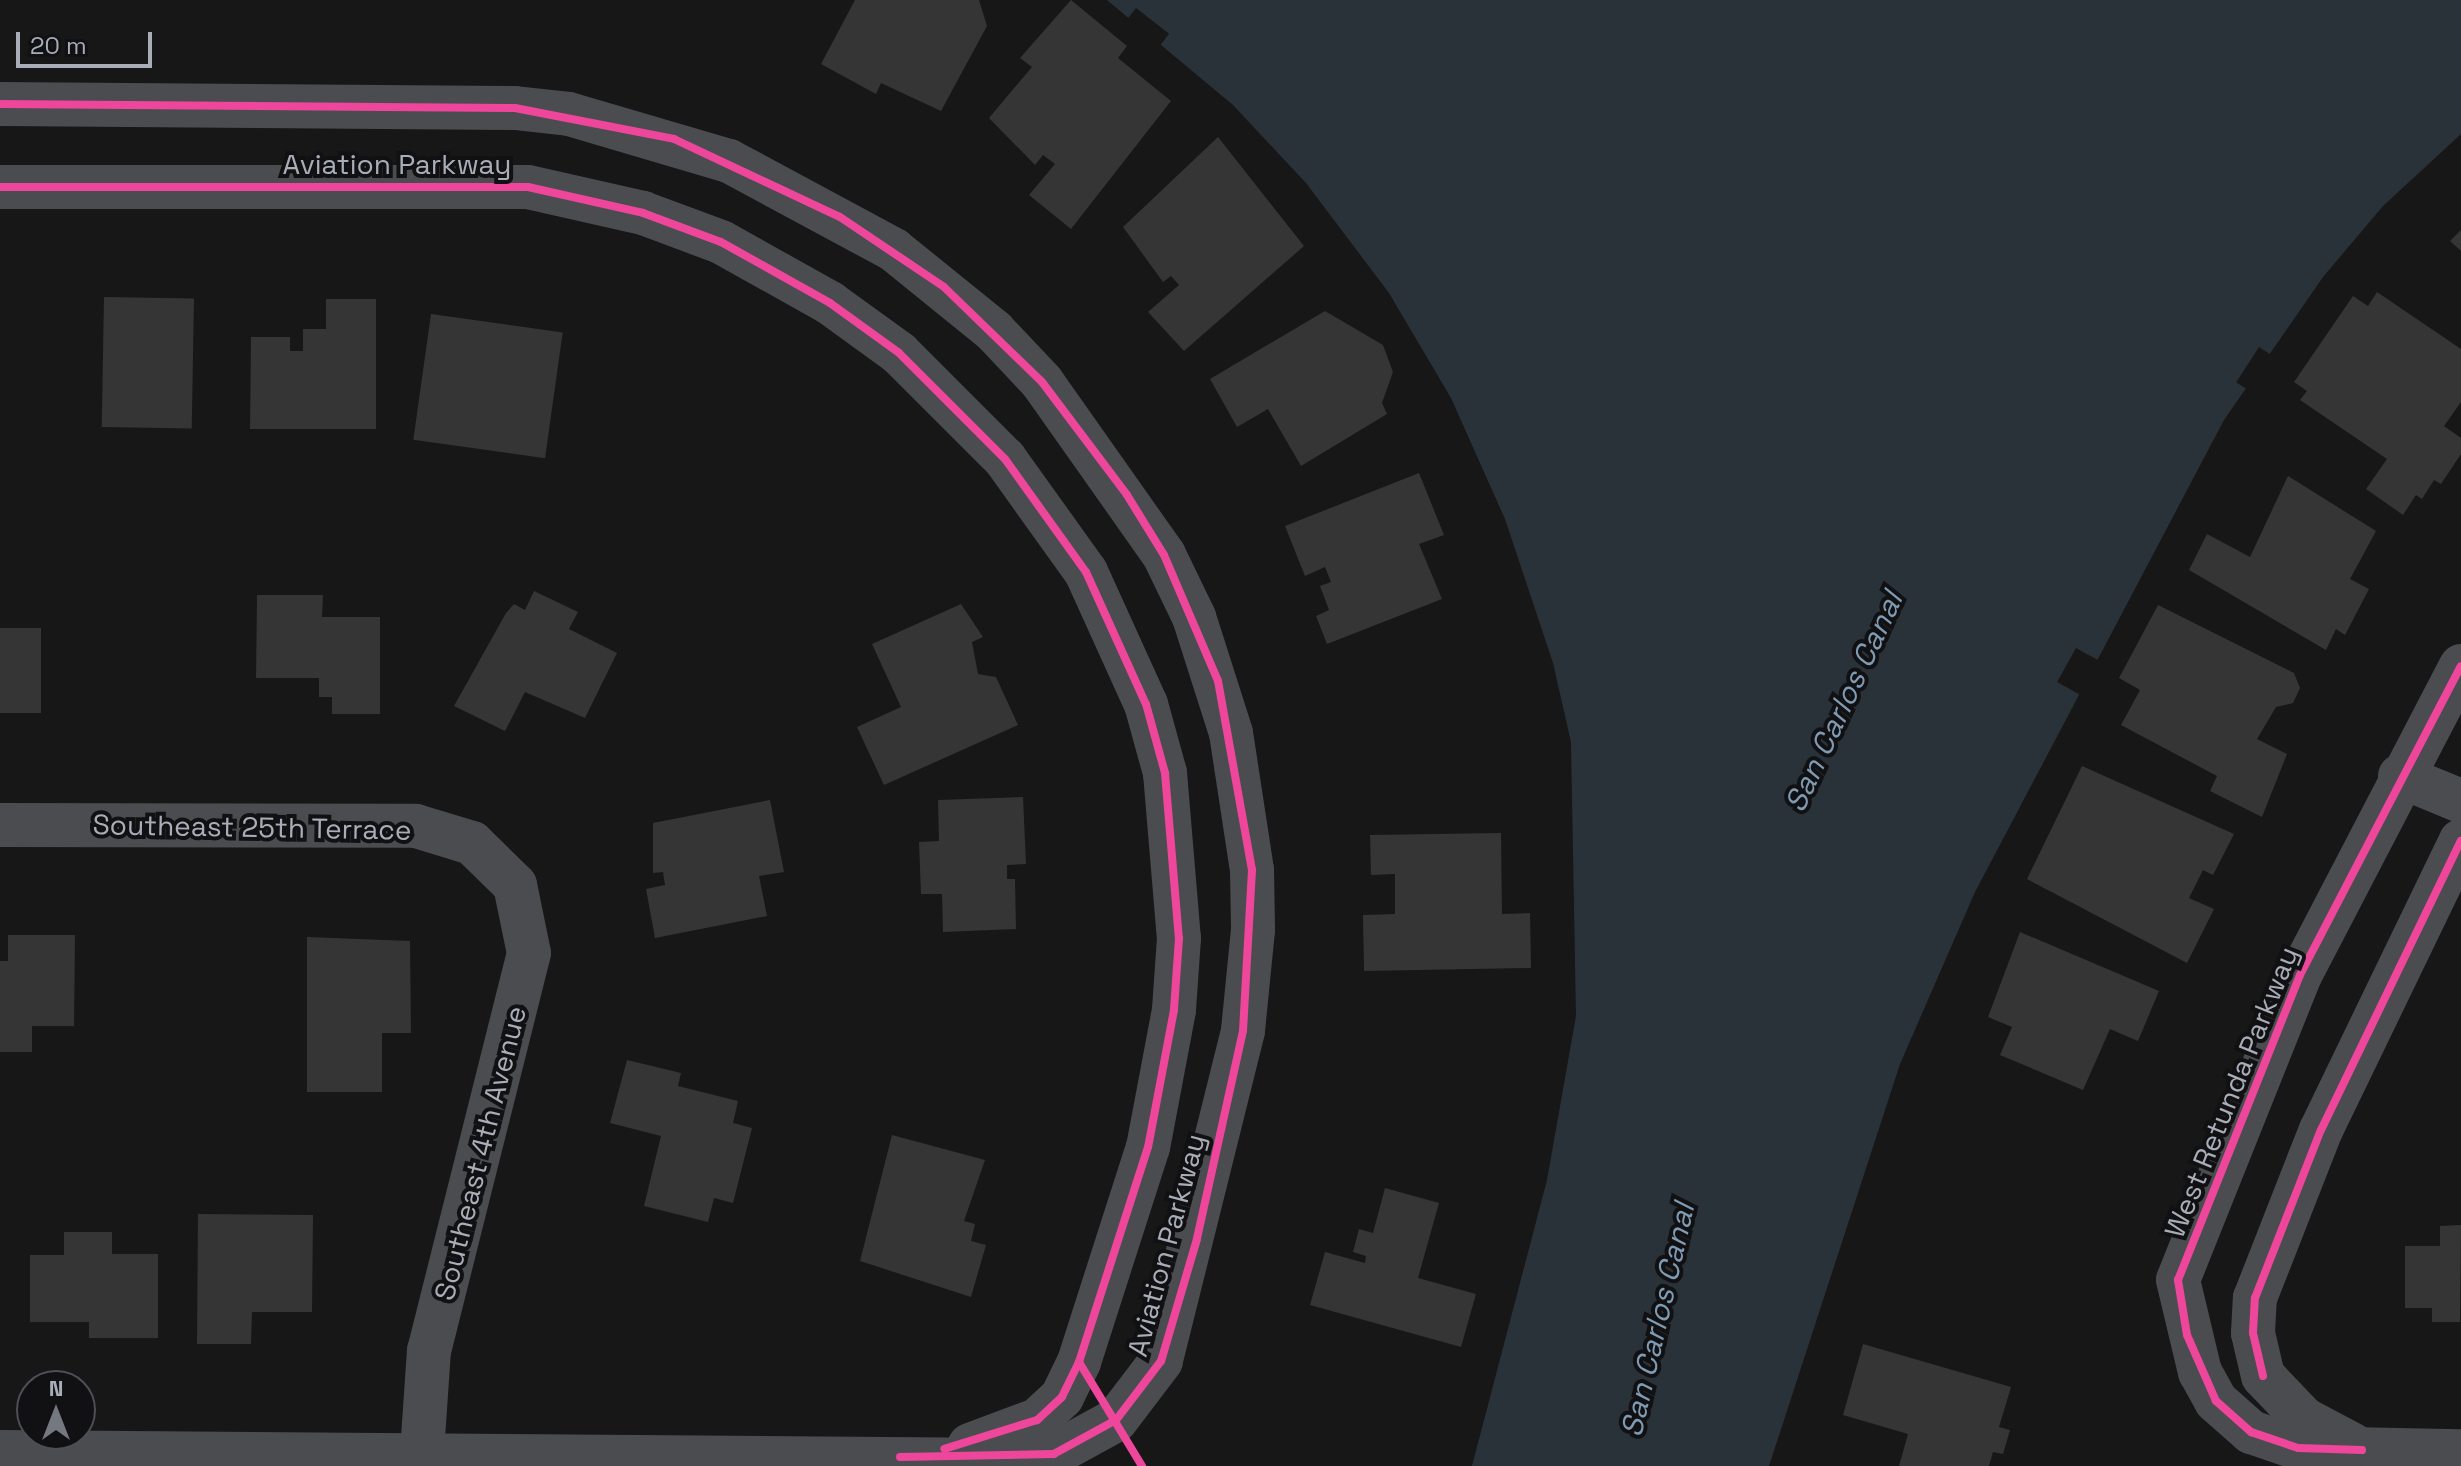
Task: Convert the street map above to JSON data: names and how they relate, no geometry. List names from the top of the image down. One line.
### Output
{"streets":{"street":["Aviation Parkway","Southeast 25th Terrace","West Retunda Parkway","Southeast 4th Avenue"]},"crossings":[["Southeast 25th Terrace","Southeast 4th Avenue"]],"water":["San Carlos Canal"],"scale_bar":"20 m","north":"top"}
